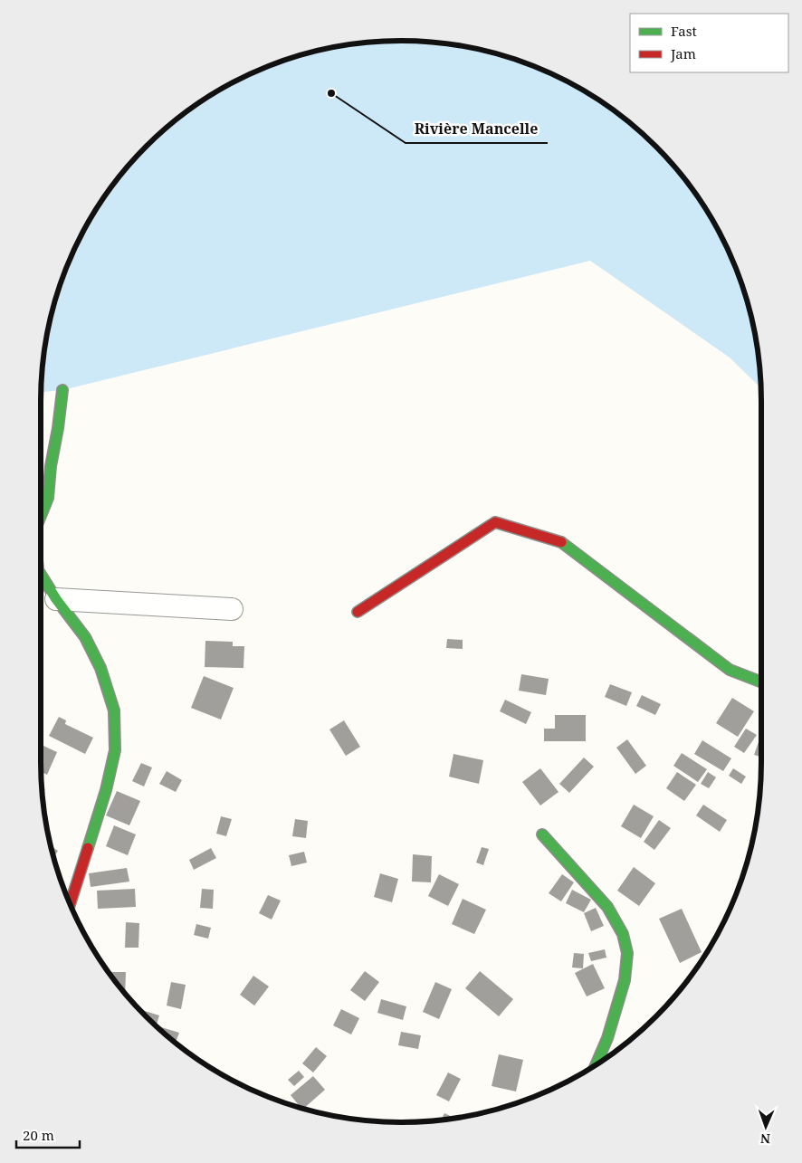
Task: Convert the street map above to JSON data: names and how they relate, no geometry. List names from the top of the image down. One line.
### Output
{"places":["Rivière Mancelle"],"legend":["Fast","Jam"],"scale_bar":"20 m","north":"bottom"}
